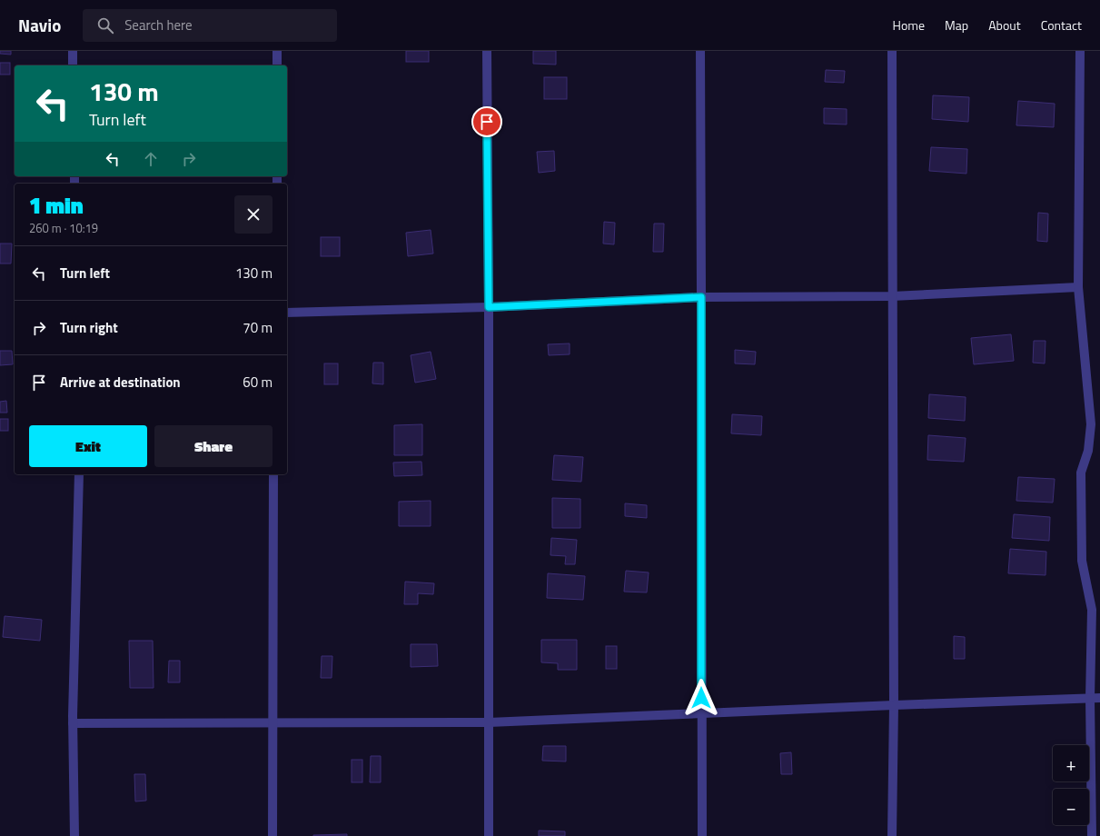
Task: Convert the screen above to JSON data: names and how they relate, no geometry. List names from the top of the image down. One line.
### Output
{"page":{"header":"Navio","search":"Search here","nav":["Home","Map","About","Contact"],"turn":["130 m","Turn left"],"heading":["1 min","260 m · 10:19"],"list":[{"name":"Turn left","value":"130 m"},{"name":"Turn right","value":"70 m"},{"name":"Arrive at destination","value":"60 m"}],"buttons":["Exit","Share"],"map_buttons":["+","−"]}}
